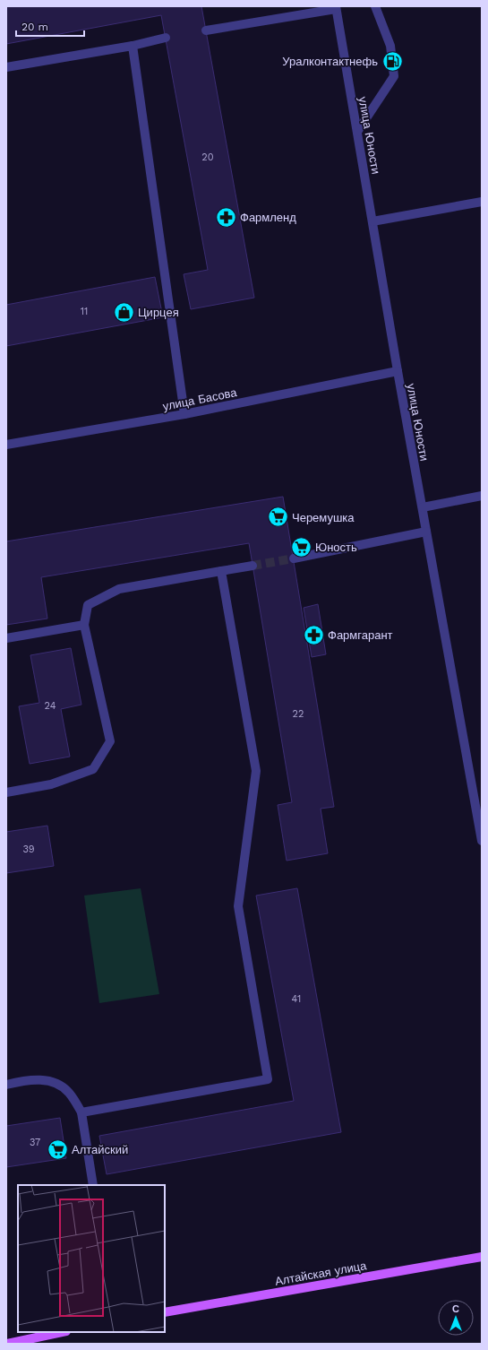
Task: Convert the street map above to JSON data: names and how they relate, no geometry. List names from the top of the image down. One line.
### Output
{"streets":{"main road":["Алтайская улица"],"street":["улица Юности","улица Басова"]},"crossings":[["улица Юности","улица Басова"]],"places":{"fuel station":["Уралконтактнефь"],"pharmacy":["Фармленд","Фармгарант"],"shop":["Цирцея"],"supermarket":["Черемушка","Юность","Алтайский"]},"house_numbers":["20","11","24","22","39","41","37"],"scale_bar":"20 m","north":"top"}
